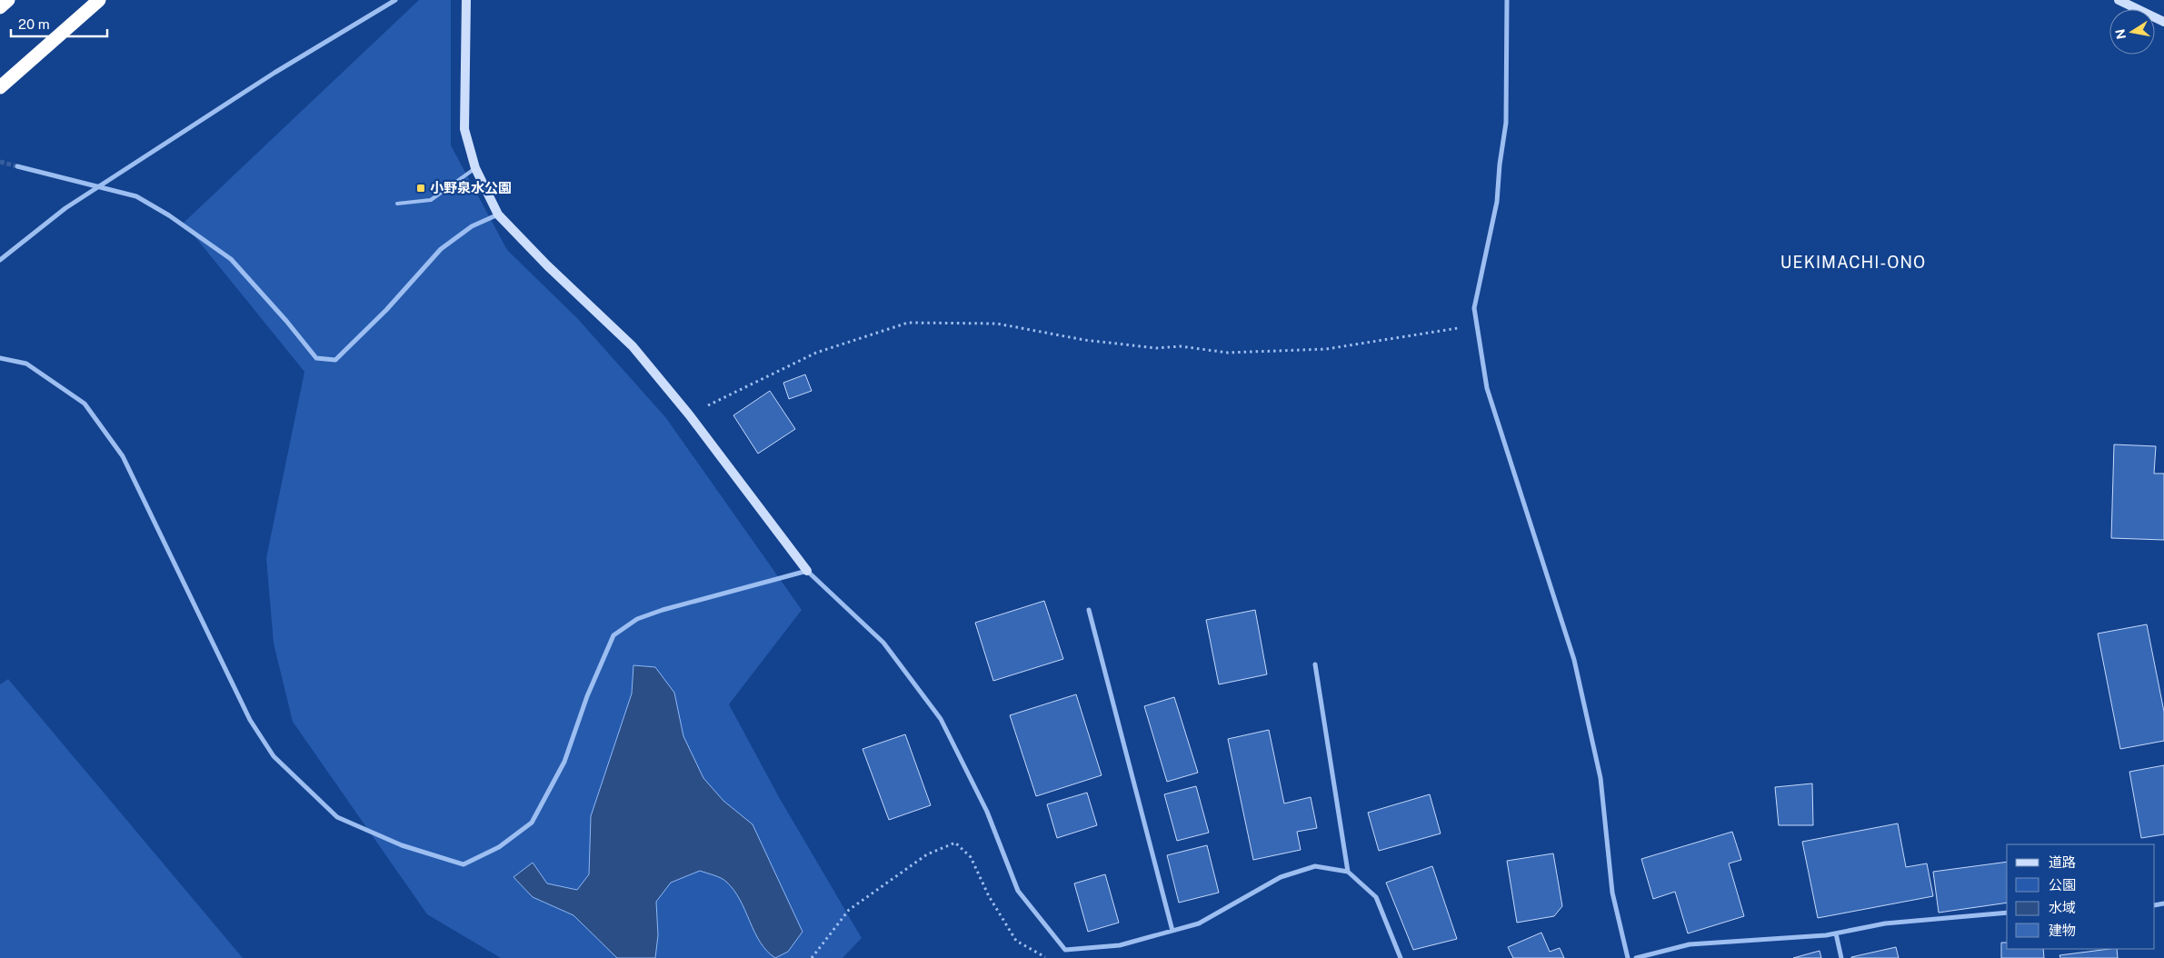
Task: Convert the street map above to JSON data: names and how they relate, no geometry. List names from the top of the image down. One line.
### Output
{"districts":["UEKIMACHI-ONO"],"places":{"transit":["小野泉水公園"]},"legend":["道路","公園","水域","建物"],"scale_bar":"20 m","north":"left"}
